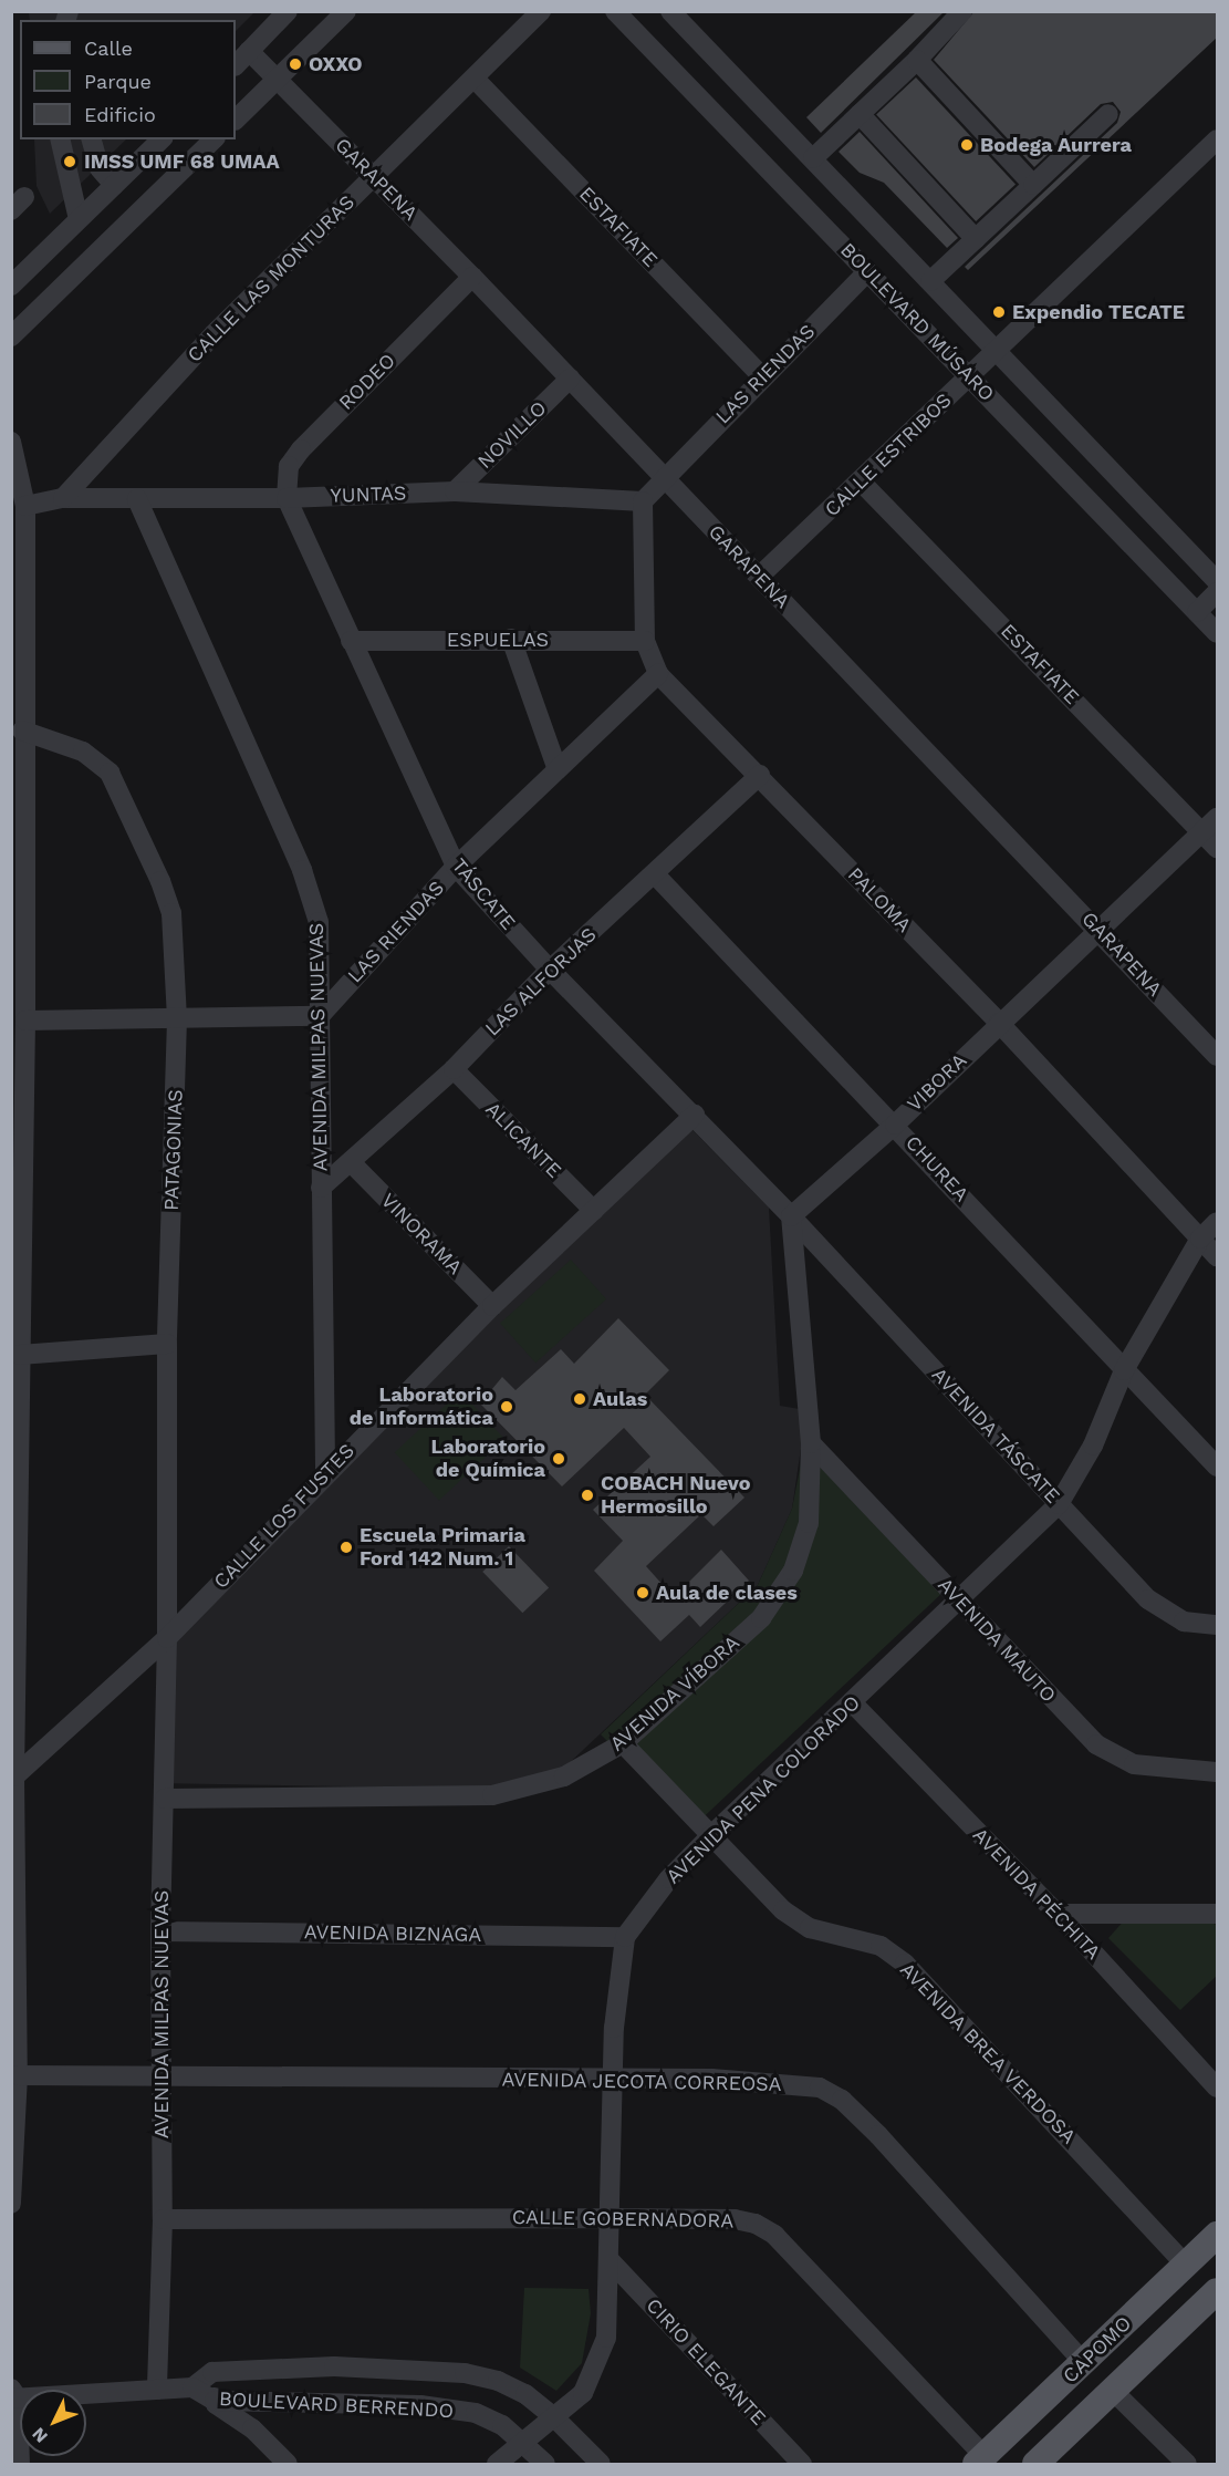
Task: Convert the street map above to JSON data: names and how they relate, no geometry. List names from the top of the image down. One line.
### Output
{"streets":{"main road":["CAPOMO"],"street":["GARAPENA","ESTAFIATE","CALLE LAS MONTURAS","BOULEVARD MÚSARO","LAS RIENDAS","RODEO","NOVILLO","CALLE ESTRIBOS","YUNTAS","ESPUELAS","TÁSCATE","PALOMA","LAS ALFORJAS","AVENIDA MILPAS NUEVAS","VIBORA","ALICANTE","PATAGONIAS","CHUREA","VINORAMA","AVENIDA TÁSCATE","CALLE LOS FUSTES","AVENIDA MAUTO","AVENIDA VÍBORA","AVENIDA PENA COLORADO","AVENIDA PÉCHITA","AVENIDA BIZNAGA","AVENIDA BREA VERDOSA","AVENIDA JECOTA CORREOSA","CALLE GOBERNADORA","CIRIO ELEGANTE","BOULEVARD BERRENDO"]},"crossings":[["GARAPENA","CALLE LAS MONTURAS"],["GARAPENA","LAS RIENDAS"],["GARAPENA","RODEO"],["GARAPENA","NOVILLO"],["GARAPENA","CALLE ESTRIBOS"],["GARAPENA","VIBORA"],["ESTAFIATE","CALLE LAS MONTURAS"],["ESTAFIATE","LAS RIENDAS"],["ESTAFIATE","CALLE ESTRIBOS"],["ESTAFIATE","VIBORA"],["CALLE LAS MONTURAS","YUNTAS"],["BOULEVARD MÚSARO","LAS RIENDAS"],["BOULEVARD MÚSARO","CALLE ESTRIBOS"],["LAS RIENDAS","TÁSCATE"],["LAS RIENDAS","PALOMA"],["LAS RIENDAS","AVENIDA MILPAS NUEVAS"],["RODEO","YUNTAS"],["RODEO","TÁSCATE"],["NOVILLO","YUNTAS"],["YUNTAS","TÁSCATE"],["YUNTAS","PALOMA"],["YUNTAS","AVENIDA MILPAS NUEVAS"],["ESPUELAS","TÁSCATE"],["ESPUELAS","PALOMA"],["TÁSCATE","LAS ALFORJAS"],["TÁSCATE","VIBORA"],["TÁSCATE","AVENIDA TÁSCATE"],["TÁSCATE","CALLE LOS FUSTES"],["PALOMA","LAS ALFORJAS"],["PALOMA","VIBORA"],["PALOMA","AVENIDA PENA COLORADO"],["LAS ALFORJAS","AVENIDA MILPAS NUEVAS"],["LAS ALFORJAS","ALICANTE"],["LAS ALFORJAS","CHUREA"],["LAS ALFORJAS","VINORAMA"],["AVENIDA MILPAS NUEVAS","PATAGONIAS"],["AVENIDA MILPAS NUEVAS","CALLE LOS FUSTES"],["AVENIDA MILPAS NUEVAS","AVENIDA VÍBORA"],["AVENIDA MILPAS NUEVAS","AVENIDA BIZNAGA"],["AVENIDA MILPAS NUEVAS","AVENIDA JECOTA CORREOSA"],["AVENIDA MILPAS NUEVAS","CALLE GOBERNADORA"],["AVENIDA MILPAS NUEVAS","BOULEVARD BERRENDO"],["VIBORA","CHUREA"],["VIBORA","AVENIDA TÁSCATE"],["ALICANTE","CALLE LOS FUSTES"],["PATAGONIAS","CALLE LOS FUSTES"],["CHUREA","AVENIDA PENA COLORADO"],["VINORAMA","CALLE LOS FUSTES"],["AVENIDA TÁSCATE","AVENIDA PENA COLORADO"],["AVENIDA MAUTO","AVENIDA VÍBORA"],["AVENIDA MAUTO","AVENIDA PENA COLORADO"],["AVENIDA VÍBORA","AVENIDA BREA VERDOSA"],["AVENIDA PENA COLORADO","AVENIDA PÉCHITA"],["AVENIDA PENA COLORADO","AVENIDA BIZNAGA"],["AVENIDA PENA COLORADO","AVENIDA BREA VERDOSA"],["AVENIDA BREA VERDOSA","CAPOMO"],["AVENIDA JECOTA CORREOSA","CAPOMO"],["CALLE GOBERNADORA","CAPOMO"]],"places":["OXXO","Bodega Aurrera","IMSS UMF 68 UMAA","Expendio TECATE","Aulas","Laboratorio de Informática","Laboratorio de Química","COBACH Nuevo Hermosillo","Escuela Primaria Ford 142 Num. 1","Aula de clases"],"legend":["Calle","Parque","Edificio"],"north":"bottom left"}
